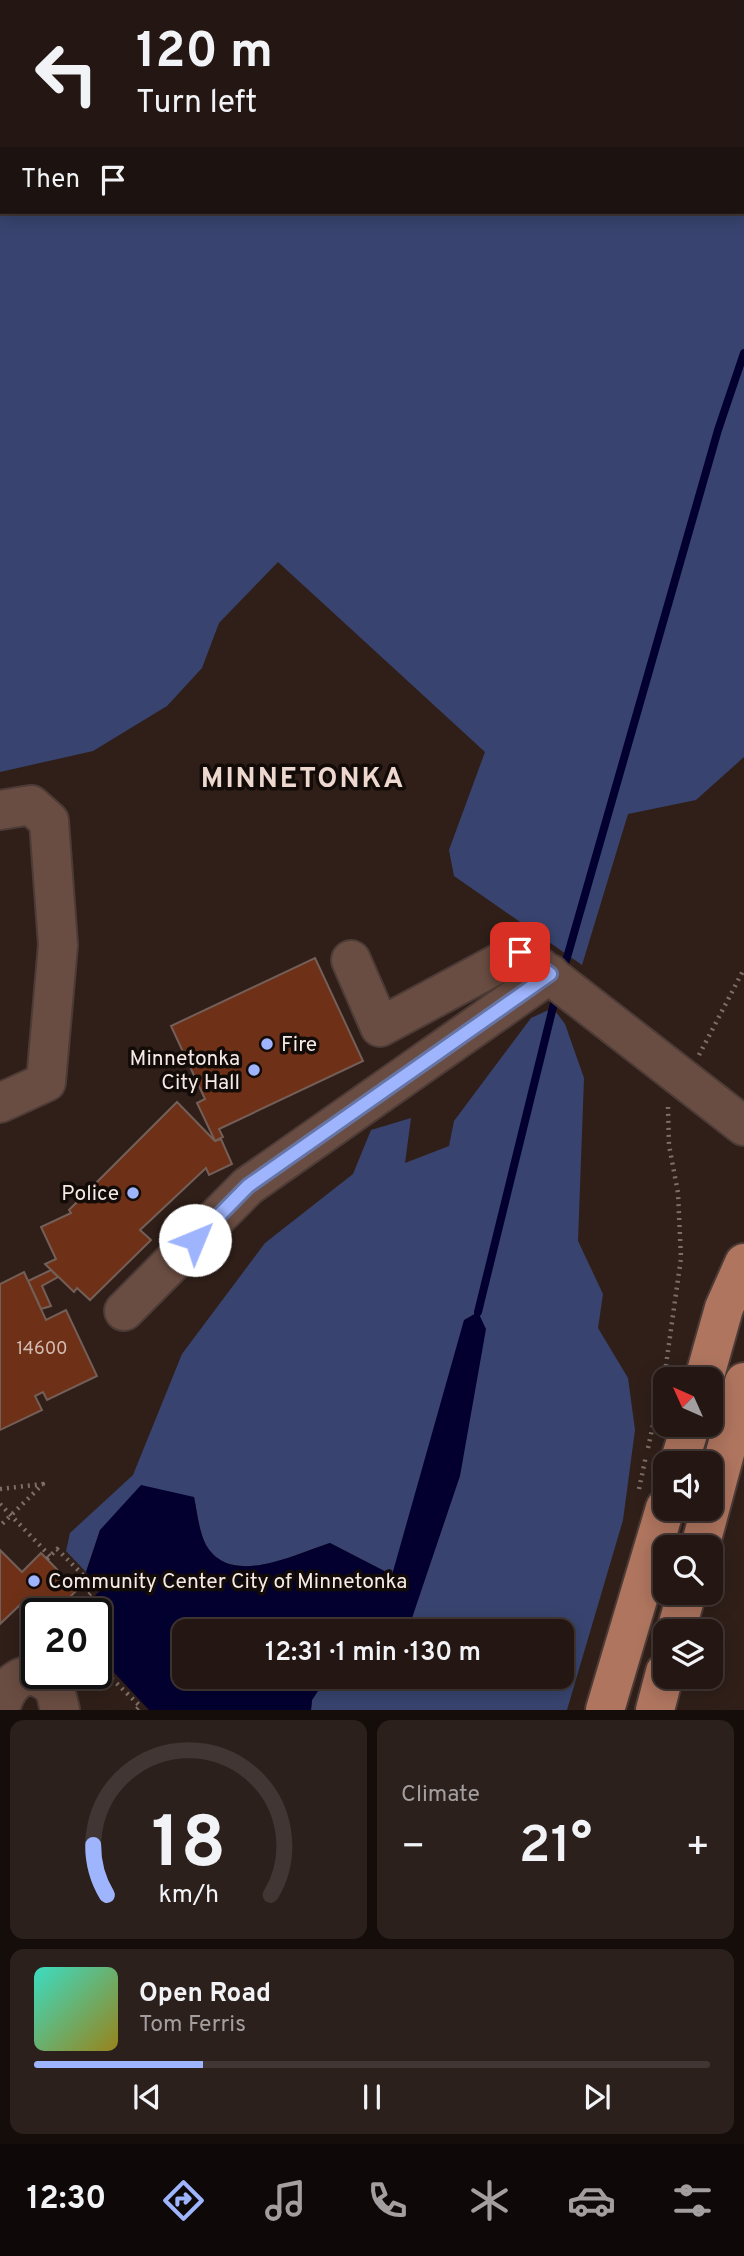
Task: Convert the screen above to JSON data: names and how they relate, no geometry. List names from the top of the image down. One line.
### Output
{"districts":["MINNETONKA"],"places":["Fire","Minnetonka City Hall","Police","Community Center City of Minnetonka"],"house_numbers":["14600"],"north":"top left","page":{"turn":["120 m","Turn left"],"then":"Then","limit":"20","trip":"12:31 · 1 min · 130 m","tile":"Climate","heat":["−","21°","+"],"song":["Open Road","Tom Ferris"],"tabs":"12:30","gauge":["18","km/h"]}}
